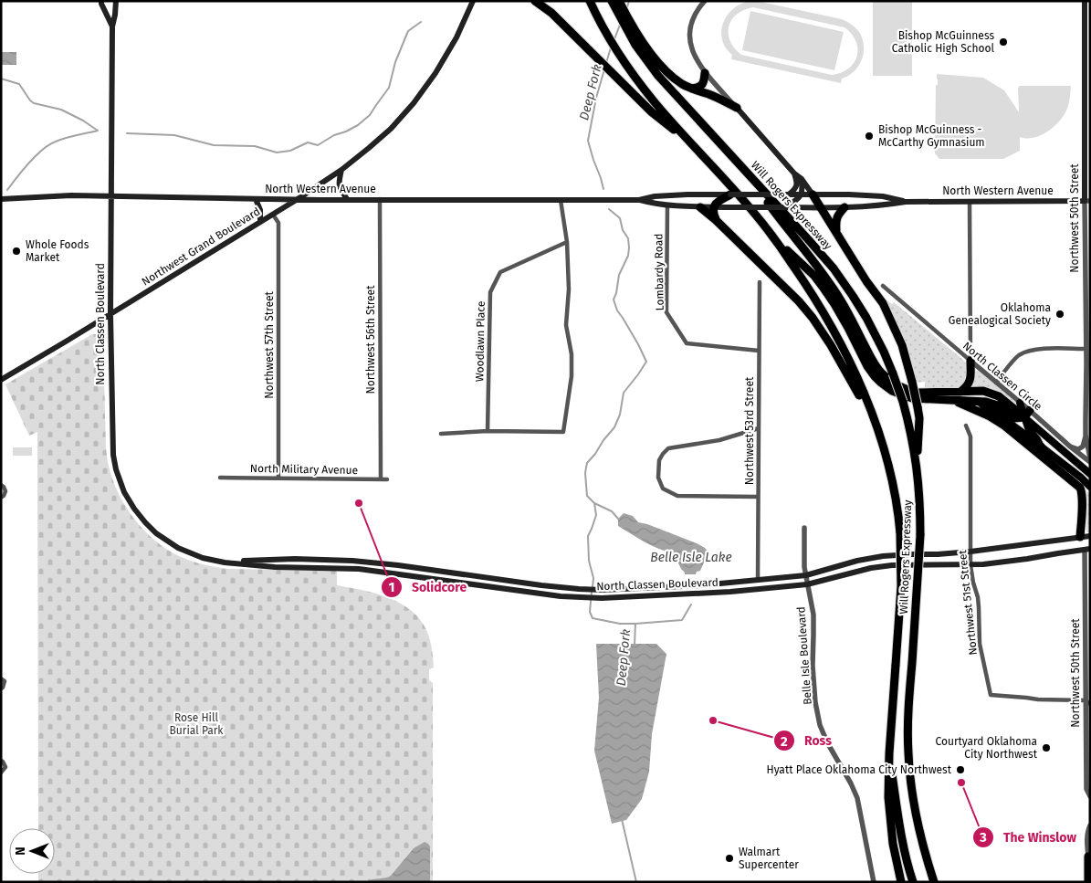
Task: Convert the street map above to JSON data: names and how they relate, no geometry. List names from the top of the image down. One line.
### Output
{"streets":{"highway":["Will Rogers Expressway"],"main road":["North Western Avenue","Northwest 50th Street","Northwest Grand Boulevard","North Classen Boulevard"],"street":["Lombardy Road","Northwest 56th Street","Woodlawn Place","Northwest 57th Street","North Classen Circle","Northwest 53rd Street","North Military Avenue","Northwest 51st Street","Belle Isle Boulevard"]},"crossings":[["North Western Avenue","Northwest 50th Street"],["North Western Avenue","Northwest Grand Boulevard"],["North Western Avenue","Lombardy Road"],["North Western Avenue","North Classen Boulevard"],["North Western Avenue","Northwest 56th Street"],["Northwest 50th Street","North Classen Boulevard"],["Northwest 50th Street","Northwest 51st Street"],["Northwest Grand Boulevard","North Classen Boulevard"],["Northwest Grand Boulevard","Northwest 57th Street"],["Lombardy Road","Northwest 53rd Street"],["North Classen Boulevard","Northwest 53rd Street"],["North Classen Boulevard","Northwest 51st Street"],["North Classen Boulevard","Belle Isle Boulevard"],["Northwest 56th Street","North Military Avenue"],["Northwest 57th Street","North Military Avenue"]],"water":["Deep Fork","Belle Isle Lake"],"parks":["Rose Hill Burial Park"],"places":["Bishop McGuinness Catholic High School","Bishop McGuinness - McCarthy Gymnasium","Whole Foods Market","Oklahoma Genealogical Society","Solidcore","Ross","Courtyard Oklahoma City Northwest","Hyatt Place Oklahoma City Northwest","The Winslow","Walmart Supercenter"],"north":"left"}
